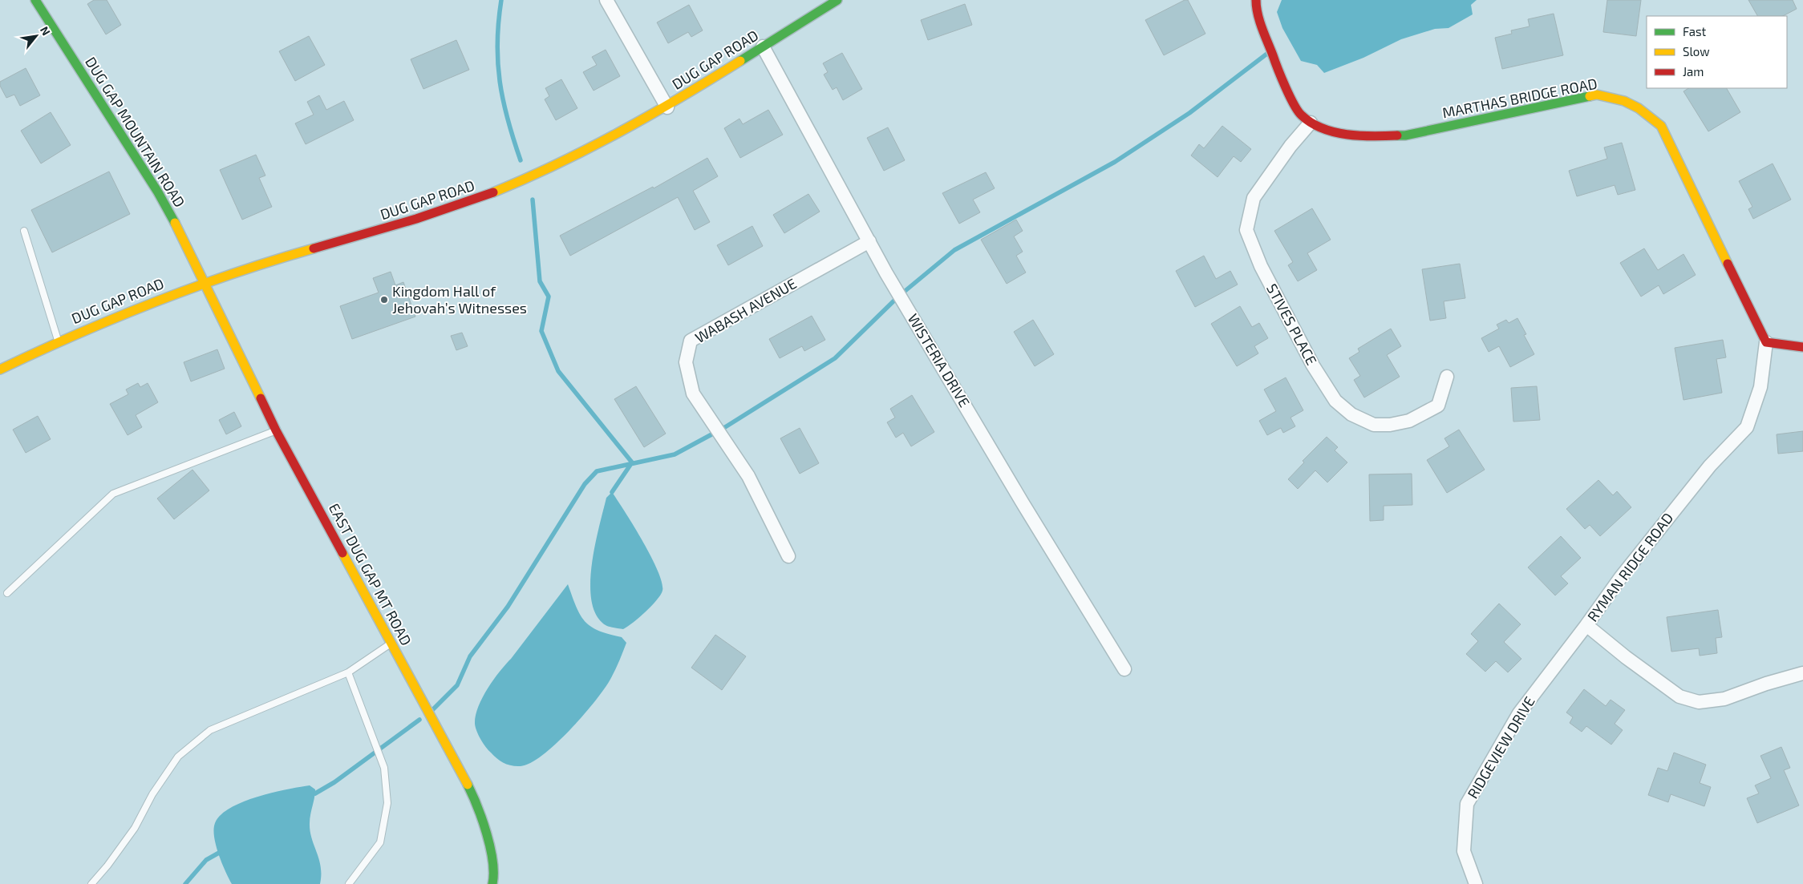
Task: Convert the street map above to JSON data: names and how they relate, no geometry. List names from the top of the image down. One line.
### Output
{"streets":{"street":["DUG GAP ROAD","MARTHAS BRIDGE ROAD","DUG GAP MOUNTAIN ROAD","WABASH AVENUE","STIVES PLACE","WISTERIA DRIVE","RYMAN RIDGE ROAD","EAST DUG GAP MT ROAD","RIDGEVIEW DRIVE"]},"crossings":[["DUG GAP ROAD","DUG GAP MOUNTAIN ROAD"],["DUG GAP ROAD","WISTERIA DRIVE"],["DUG GAP ROAD","EAST DUG GAP MT ROAD"],["MARTHAS BRIDGE ROAD","STIVES PLACE"],["MARTHAS BRIDGE ROAD","RYMAN RIDGE ROAD"],["DUG GAP MOUNTAIN ROAD","EAST DUG GAP MT ROAD"],["WABASH AVENUE","WISTERIA DRIVE"],["RYMAN RIDGE ROAD","RIDGEVIEW DRIVE"]],"places":["Kingdom Hall of Jehovah’s Witnesses"],"legend":["Fast","Slow","Jam"],"north":"top right"}
